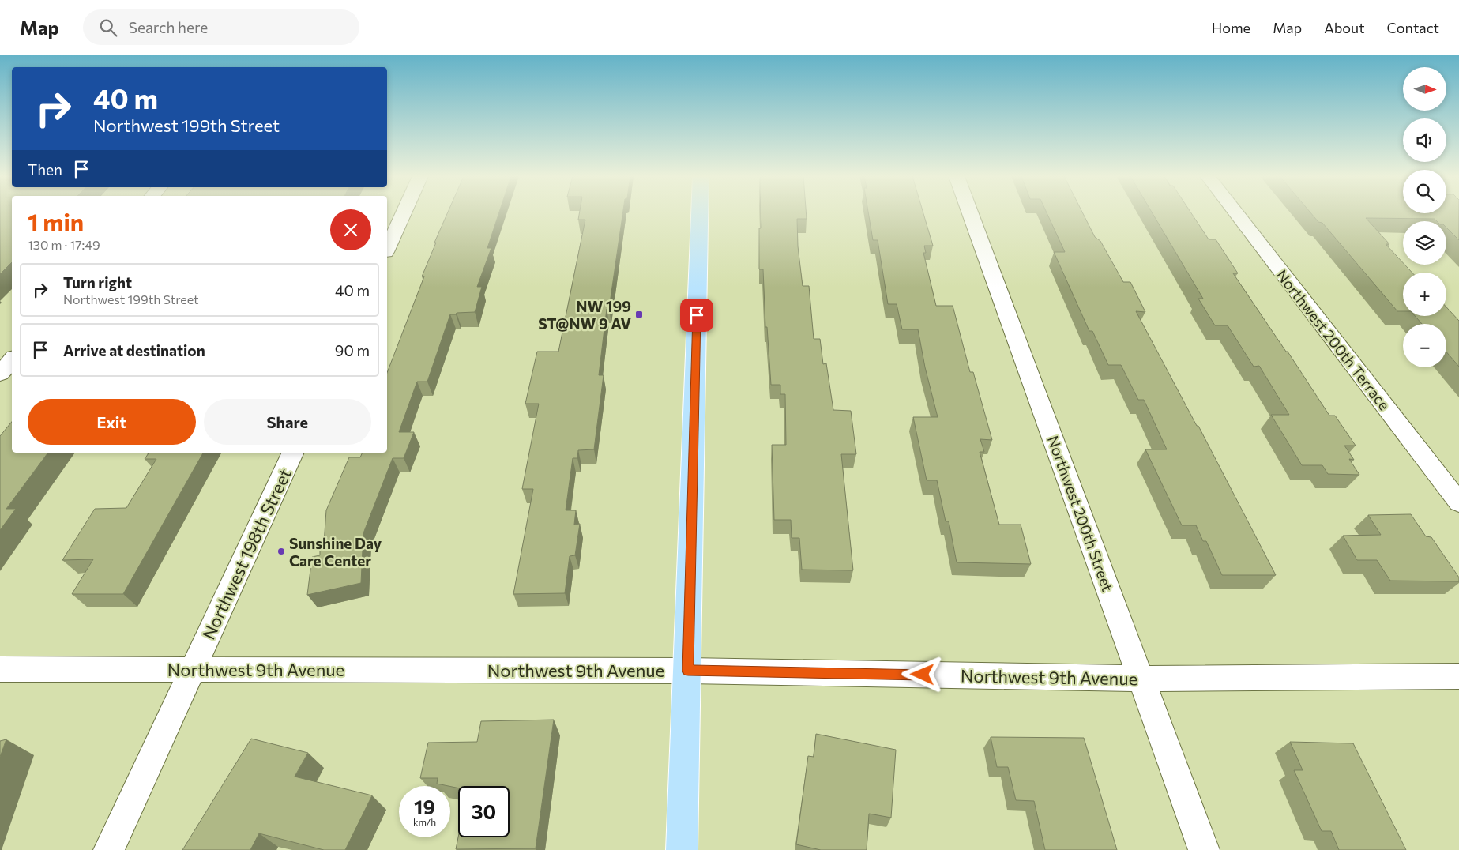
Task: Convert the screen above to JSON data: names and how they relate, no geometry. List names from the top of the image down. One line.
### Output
{"streets":{"street":["Northwest 200th Terrace","Northwest 200th Street","Northwest 198th Street","Northwest 9th Avenue"]},"crossings":[["Northwest 200th Street","Northwest 9th Avenue"],["Northwest 198th Street","Northwest 9th Avenue"]],"places":{"transit":["NW 199 ST@NW 9 AV"],"other":["Sunshine Day Care Center"]},"north":"right","page":{"header":"Map","search":"Search here","nav":["Home","Map","About","Contact"],"map_buttons":["+","−"],"turn":["40 m","Northwest 199th Street"],"then":"Then","heading":["1 min","130 m · 17:49"],"list":[{"name":"Turn right","note":"Northwest 199th Street","value":"40 m"},{"name":"Arrive at destination","value":"90 m"}],"buttons":["Exit","Share"],"speed":"19 km/h","limit":"30"}}
